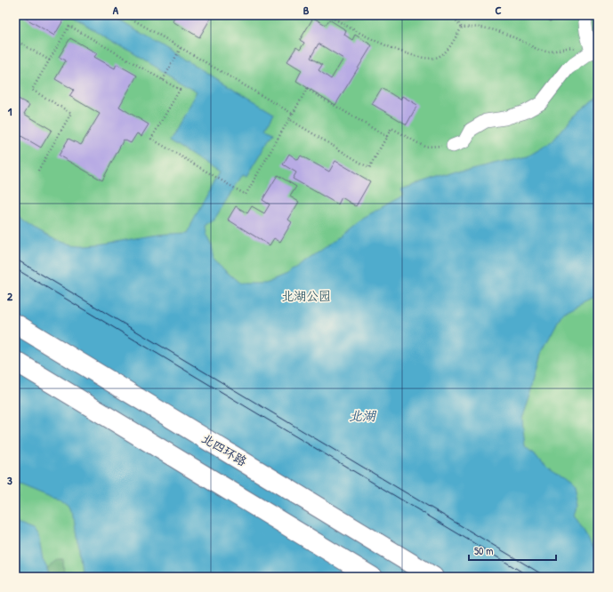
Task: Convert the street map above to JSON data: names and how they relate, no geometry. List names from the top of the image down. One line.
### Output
{"streets":{"highway":["北四环路"]},"water":["北湖"],"parks":["北湖公园"],"scale_bar":"50 m","grid":{"columns":["A","B","C"],"rows":["1","2","3"]}}
